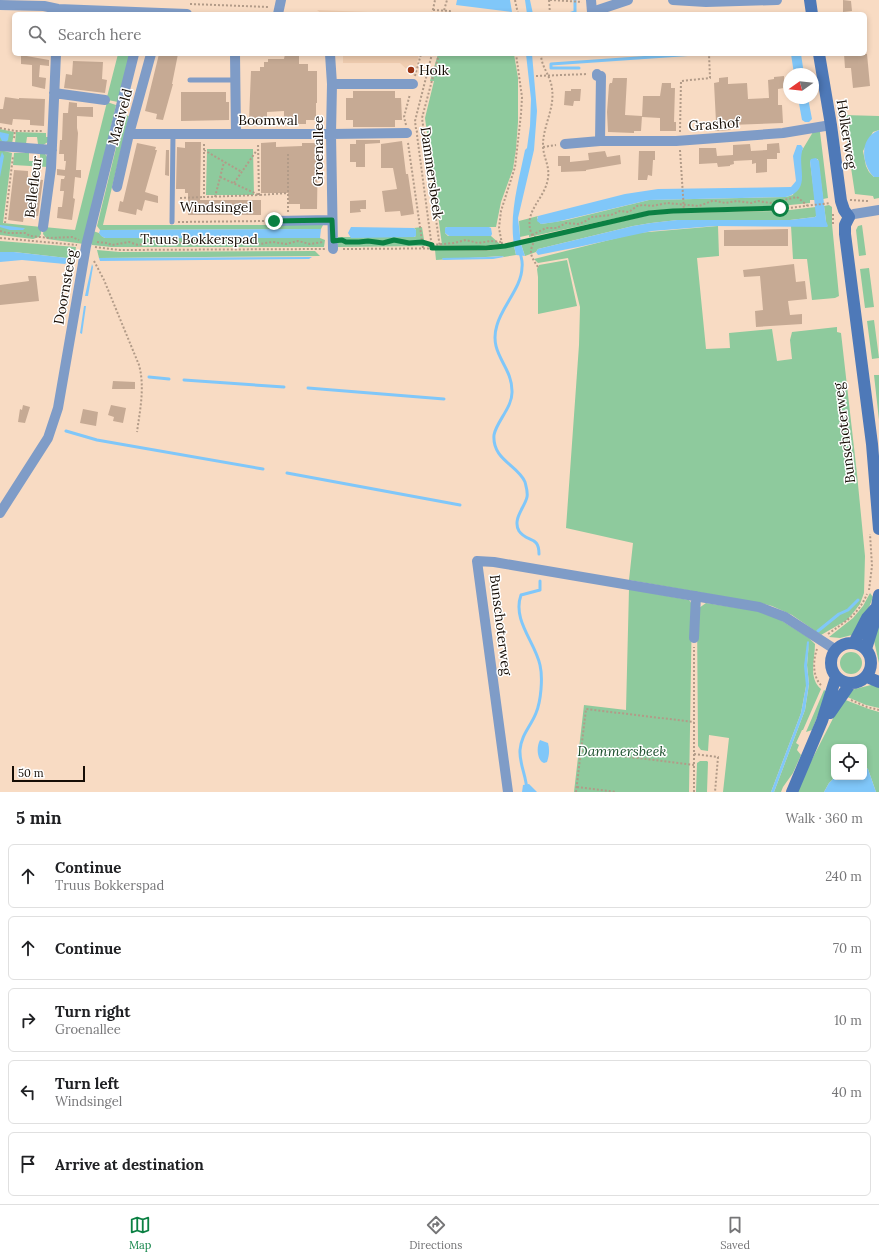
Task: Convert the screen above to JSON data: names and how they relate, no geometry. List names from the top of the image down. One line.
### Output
{"streets":{"street":["Maaiveld","Boomwal","Grashof","Holkerweg","Groenallee","Bellefleur","Doornsteeg","Bunschoterweg"],"path":["Dammersbeek","Windsingel","Truus Bokkerspad"]},"crossings":[["Maaiveld","Boomwal"],["Boomwal","Groenallee"],["Boomwal","Dammersbeek"],["Grashof","Holkerweg"],["Holkerweg","Bunschoterweg"],["Groenallee","Truus Bokkerspad"],["Dammersbeek","Truus Bokkerspad"],["Truus Bokkerspad","Doornsteeg"]],"parks":["Dammersbeek"],"places":["Holk"],"scale_bar":"50 m","north":"left","page":{"search":"Search here","scale":"50 m","heading":["5 min","Walk · 360 m"],"list":[["Continue","Truus Bokkerspad","240 m"],["Continue","70 m"],["Turn right","Groenallee","10 m"],["Turn left","Windsingel","40 m"],"Arrive at destination"],"nav":["Map","Directions","Saved"]}}
